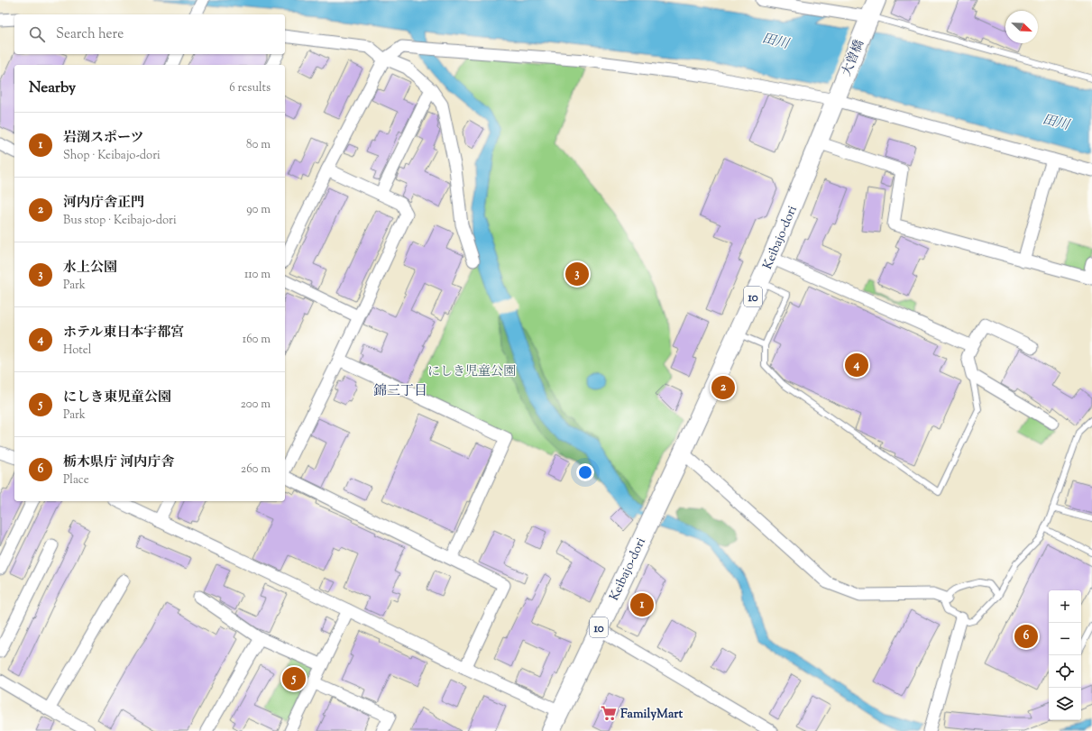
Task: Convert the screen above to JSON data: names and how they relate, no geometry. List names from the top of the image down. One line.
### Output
{"streets":{"main road":["大曽橋","Keibajo-dori","10"]},"crossings":[["大曽橋","Keibajo-dori"],["大曽橋","10"]],"districts":["錦三丁目"],"water":["田川"],"parks":["にしき児童公園"],"places":{"supermarket":["FamilyMart"]},"north":"bottom right","page":{"search":"Search here","heading":["Nearby","6 results"],"list":[{"mark":"1","name":"岩渕スポーツ","note":"Shop · Keibajo-dori","value":"80 m"},{"mark":"2","name":"河内庁舎正門","note":"Bus stop · Keibajo-dori","value":"90 m"},{"mark":"3","name":"水上公園","note":"Park","value":"110 m"},{"mark":"4","name":"ホテル東日本宇都宮","note":"Hotel","value":"160 m"},{"mark":"5","name":"にしき東児童公園","note":"Park","value":"200 m"},{"mark":"6","name":"栃木県庁 河内庁舎","note":"Place","value":"260 m"}],"pins":["3","4","2","1","6","5"],"map_buttons":["+","−"]}}
